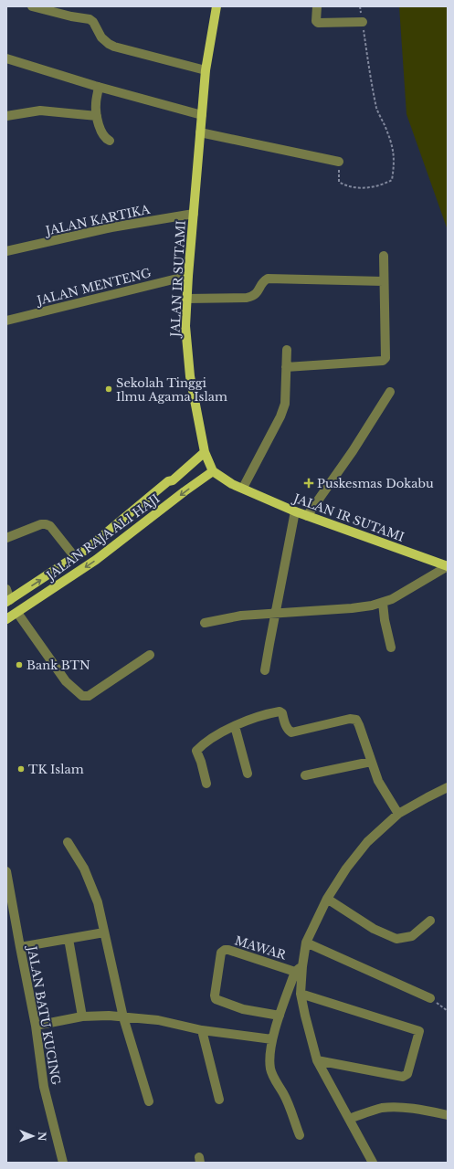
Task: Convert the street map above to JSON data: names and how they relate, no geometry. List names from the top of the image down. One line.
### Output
{"streets":{"main road":["JALAN IR SUTAMI","JALAN RAJA ALI HAJI"],"street":["JALAN KARTIKA","JALAN MENTENG","MAWAR","JALAN BATU KUCING"]},"crossings":[["JALAN KARTIKA","JALAN IR SUTAMI"],["JALAN IR SUTAMI","JALAN MENTENG"],["JALAN IR SUTAMI","JALAN RAJA ALI HAJI"]],"places":{"other":["Sekolah Tinggi Ilmu Agama Islam","Bank BTN","TK Islam"],"health":["Puskesmas Dokabu"]},"north":"right"}
